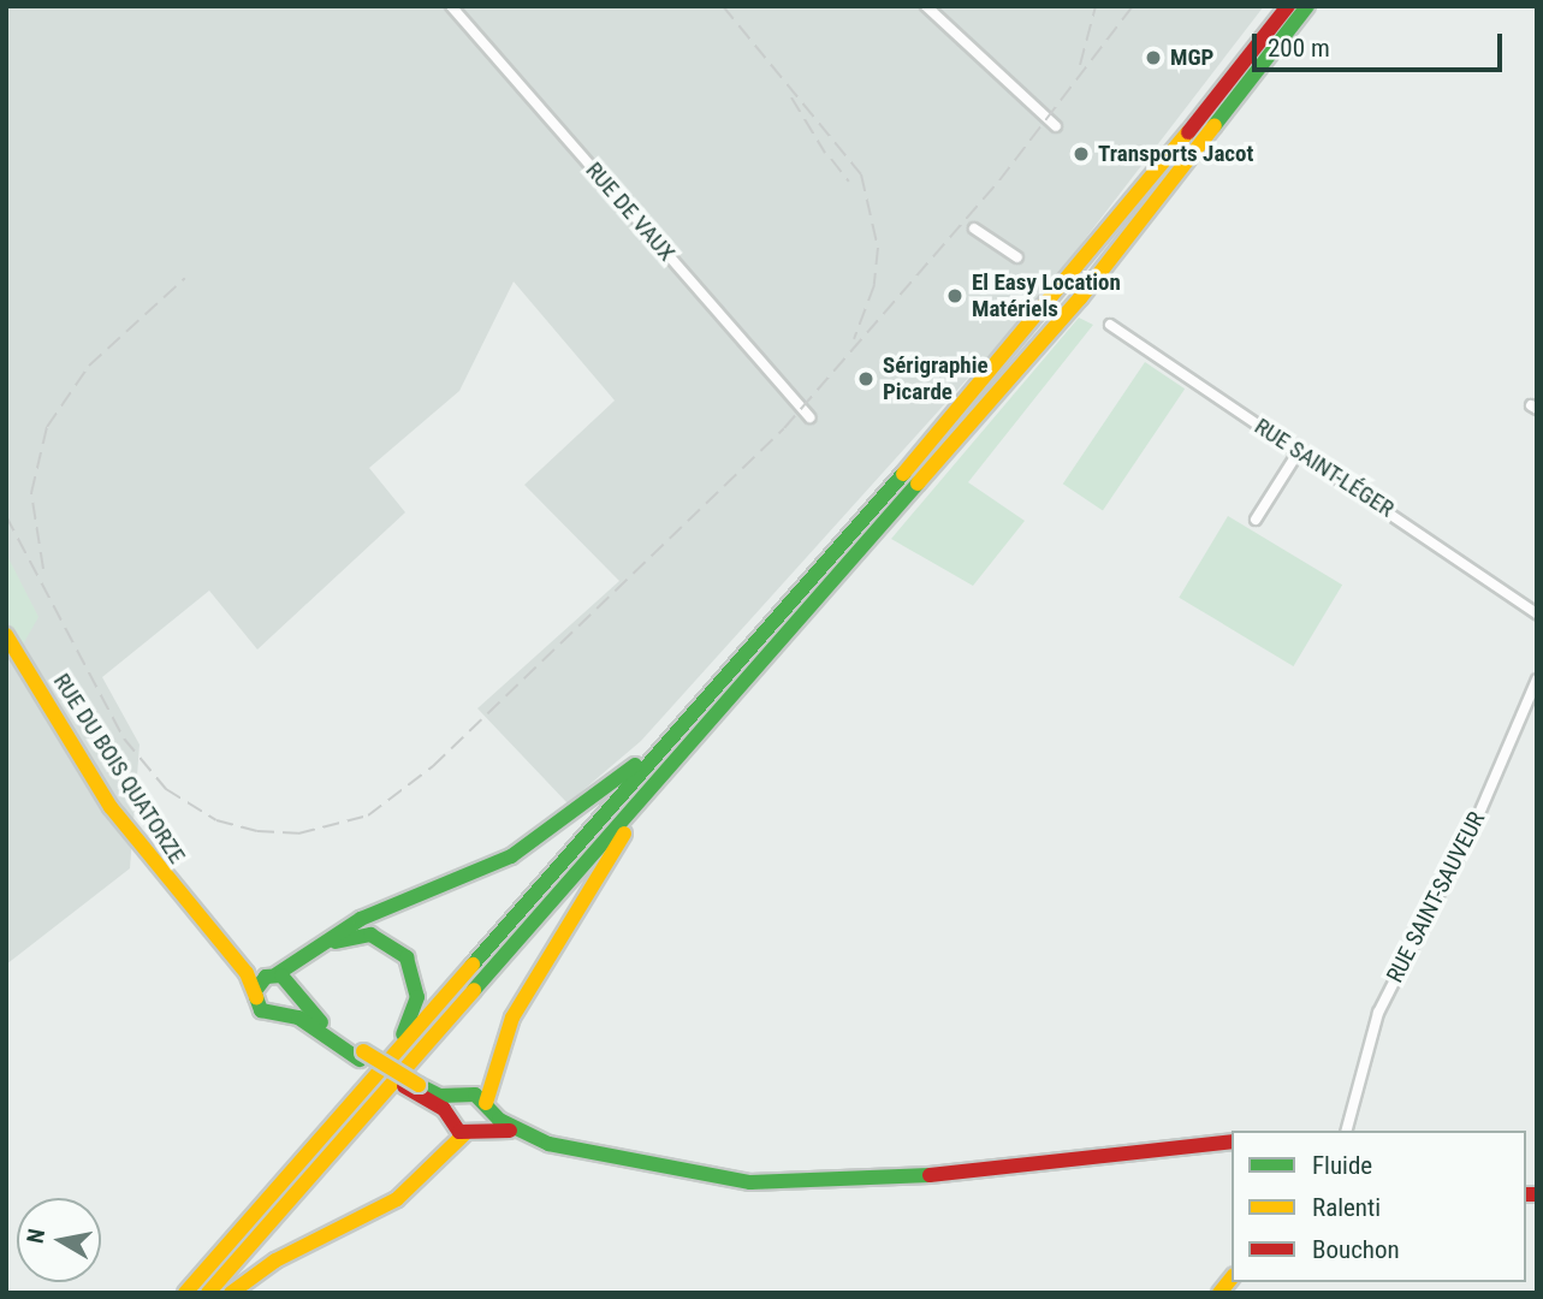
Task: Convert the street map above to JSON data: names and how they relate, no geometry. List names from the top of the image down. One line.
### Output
{"streets":{"main road":["RUE DU BOIS QUATORZE"],"street":["RUE DE VAUX","RUE SAINT-LÉGER","RUE SAINT-SAUVEUR"]},"places":["MGP","Transports Jacot","El Easy Location Matériels","Sérigraphie Picarde"],"legend":["Fluide","Ralenti","Bouchon"],"scale_bar":"200 m","north":"left"}
